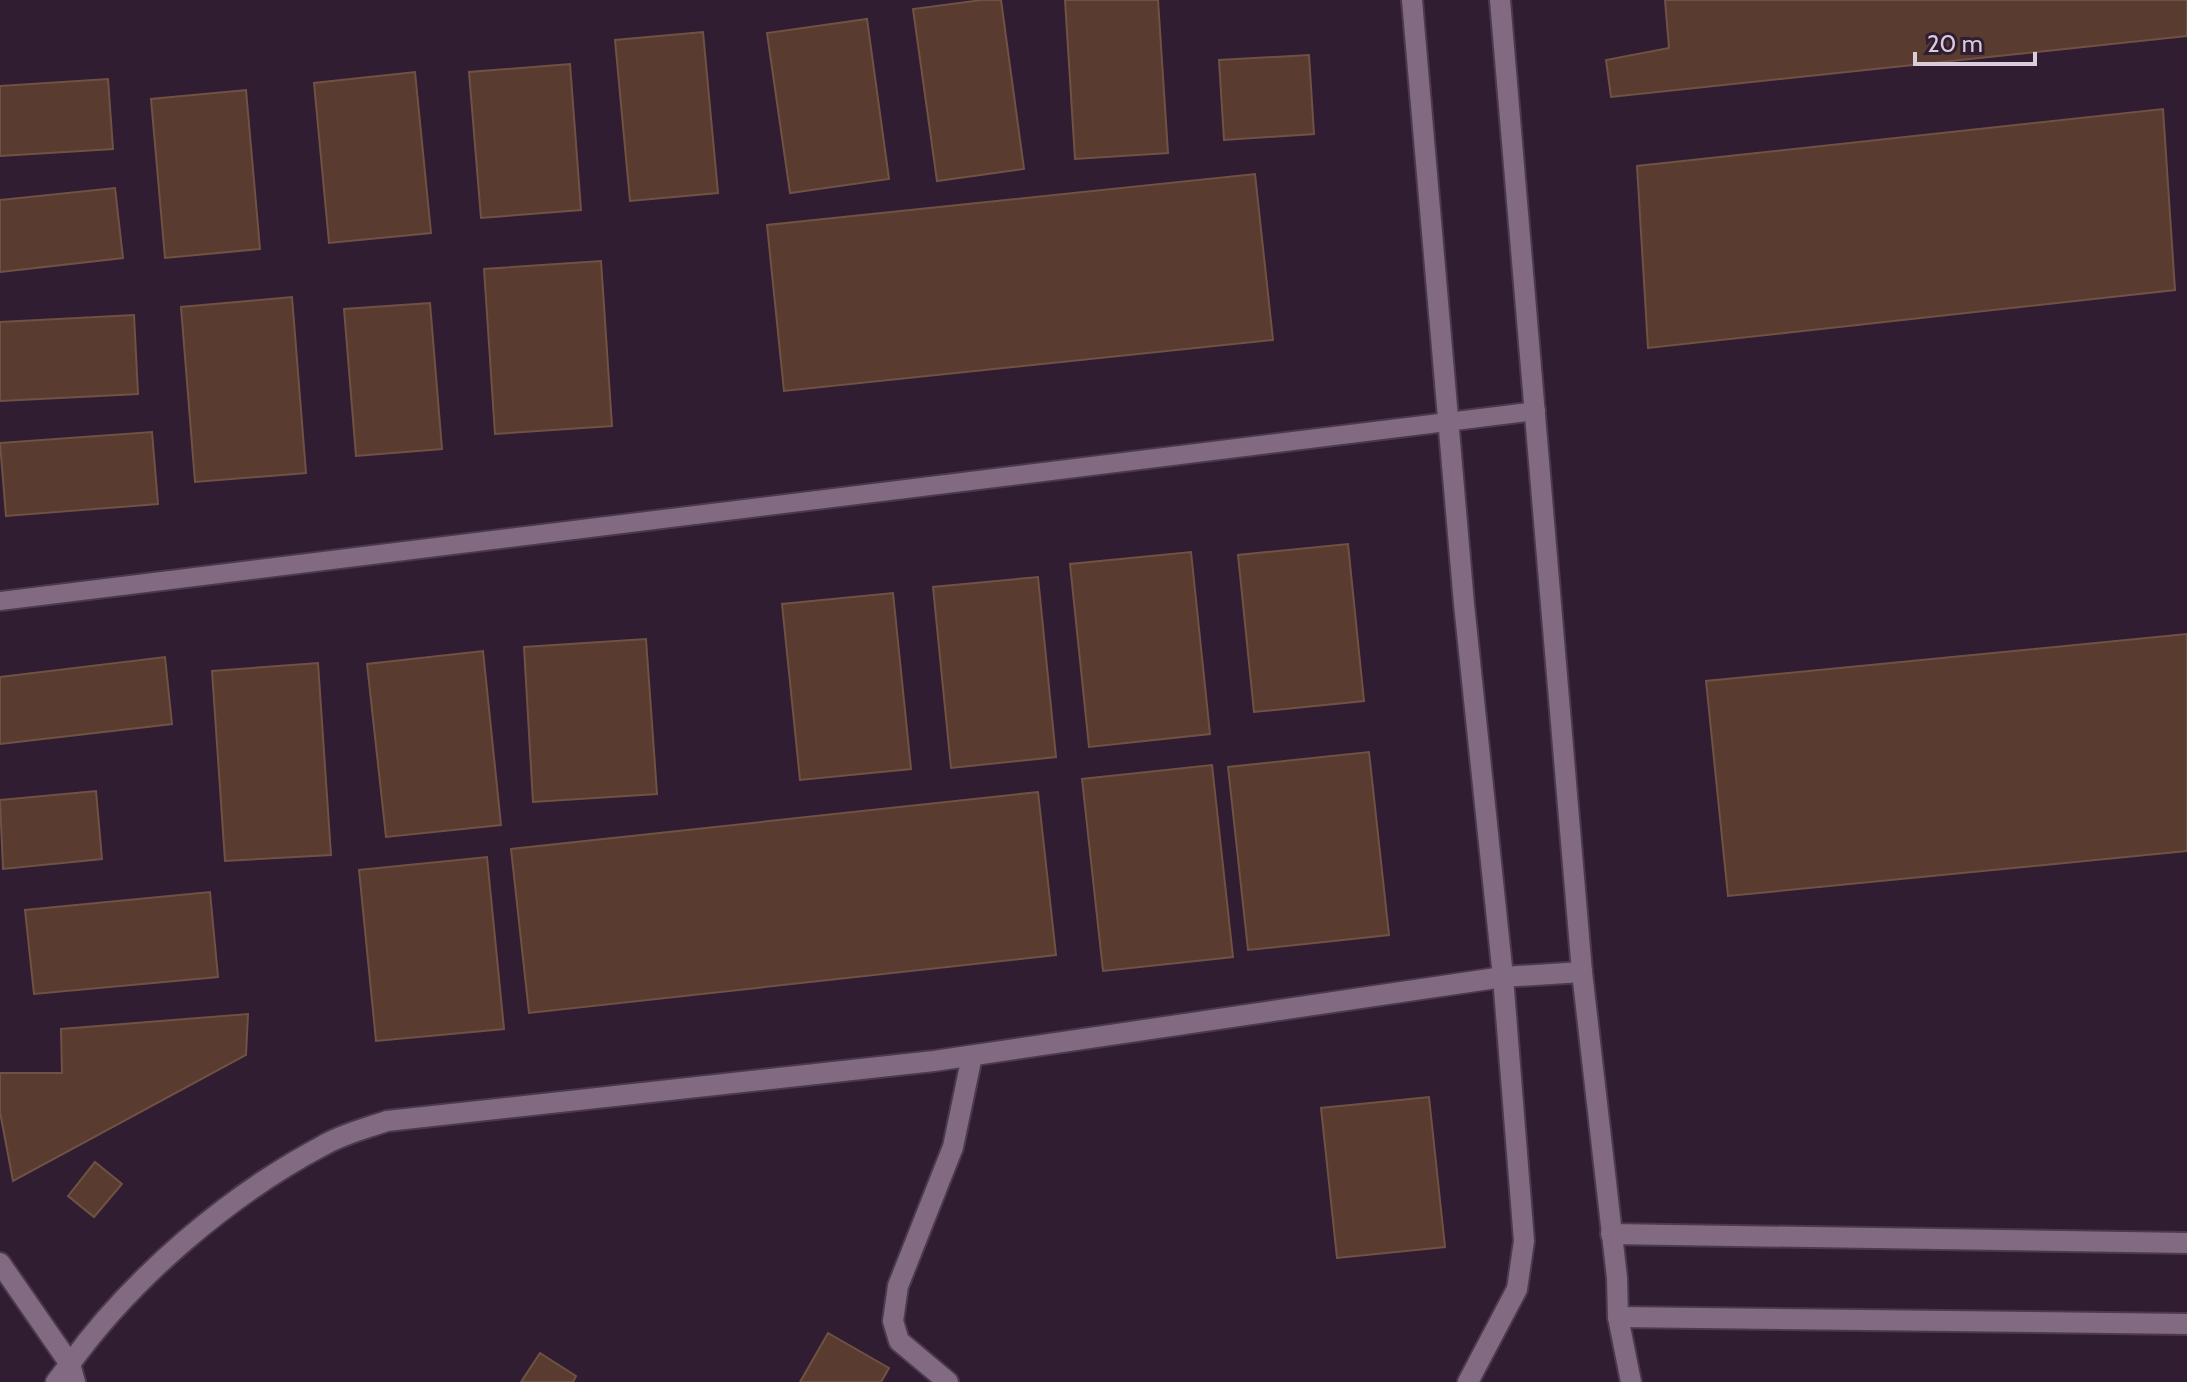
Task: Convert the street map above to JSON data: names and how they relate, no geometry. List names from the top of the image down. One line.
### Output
{"scale_bar":"20 m"}
